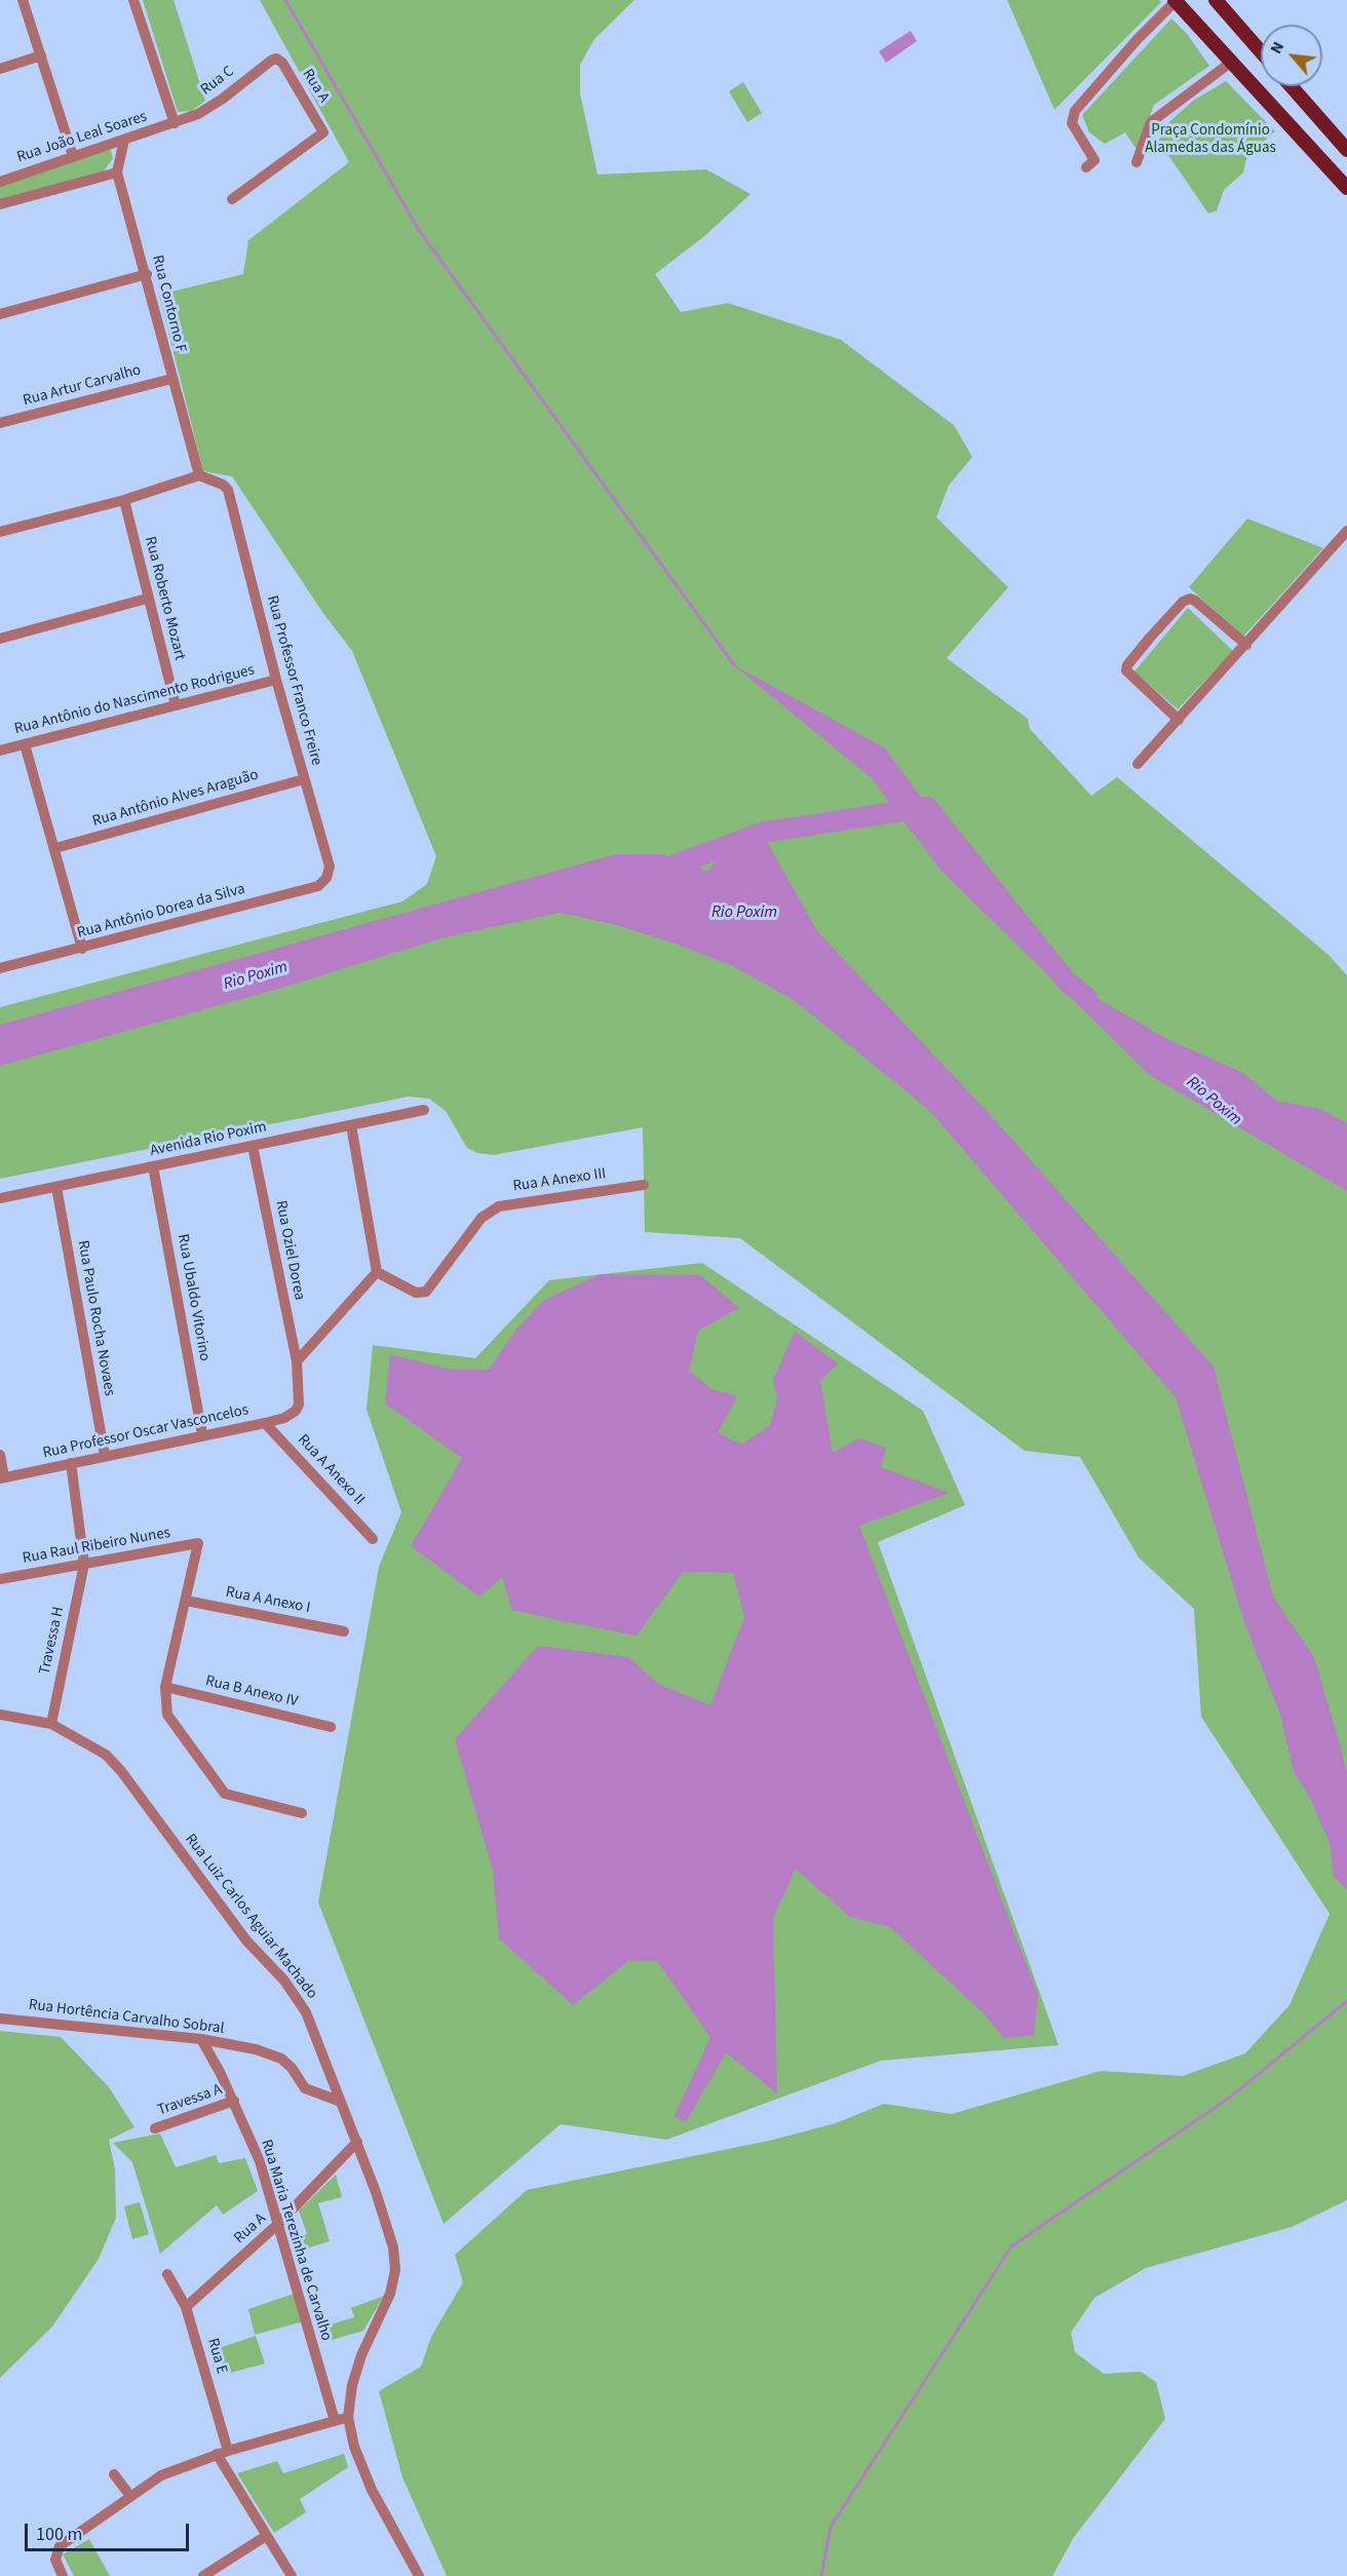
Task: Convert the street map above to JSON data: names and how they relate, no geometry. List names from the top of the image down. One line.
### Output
{"streets":{"street":["Rua C","Rua A","Rua João Leal Soares","Rua Contorno F","Rua Artur Carvalho","Rua Roberto Mozart","Rua Professor Franco Freire","Rua Antônio do Nascimento Rodrigues","Rua Antônio Alves Araguão","Rua Antônio Dorea da Silva","Avenida Rio Poxim","Rua A Anexo III","Rua Oziel Dorea","Rua Ubaldo Vitorino","Rua Paulo Rocha Novaes","Rua Professor Oscar Vasconcelos","Rua A Anexo II","Rua Raul Ribeiro Nunes","Rua A Anexo I","Travessa H","Rua B Anexo IV","Rua Luiz Carlos Aguiar Machado","Rua Hortência Carvalho Sobral","Travessa A","Rua Maria Terezinha de Carvalho","Rua E"]},"crossings":[["Rua C","Rua A"],["Rua C","Rua João Leal Soares"],["Rua A","Rua Luiz Carlos Aguiar Machado"],["Rua A","Rua Maria Terezinha de Carvalho"],["Rua A","Rua E"],["Rua João Leal Soares","Rua Contorno F"],["Rua Contorno F","Rua Artur Carvalho"],["Rua Contorno F","Rua Professor Franco Freire"],["Rua Roberto Mozart","Rua Antônio do Nascimento Rodrigues"],["Rua Professor Franco Freire","Rua Antônio do Nascimento Rodrigues"],["Rua Professor Franco Freire","Rua Antônio Alves Araguão"],["Rua Professor Franco Freire","Rua Antônio Dorea da Silva"],["Avenida Rio Poxim","Rua Oziel Dorea"],["Avenida Rio Poxim","Rua Ubaldo Vitorino"],["Avenida Rio Poxim","Rua Paulo Rocha Novaes"],["Rua Oziel Dorea","Rua Professor Oscar Vasconcelos"],["Rua Ubaldo Vitorino","Rua Professor Oscar Vasconcelos"],["Rua Paulo Rocha Novaes","Rua Professor Oscar Vasconcelos"],["Rua Professor Oscar Vasconcelos","Rua A Anexo II"],["Rua Professor Oscar Vasconcelos","Travessa H"],["Rua Raul Ribeiro Nunes","Rua A Anexo I"],["Rua Raul Ribeiro Nunes","Travessa H"],["Travessa H","Rua Luiz Carlos Aguiar Machado"],["Rua Luiz Carlos Aguiar Machado","Rua Hortência Carvalho Sobral"],["Rua Hortência Carvalho Sobral","Rua Maria Terezinha de Carvalho"],["Travessa A","Rua Maria Terezinha de Carvalho"]],"water":["Rio Poxim"],"parks":["Praça Condomínio Alamedas das Águas"],"scale_bar":"100 m","north":"top left"}
